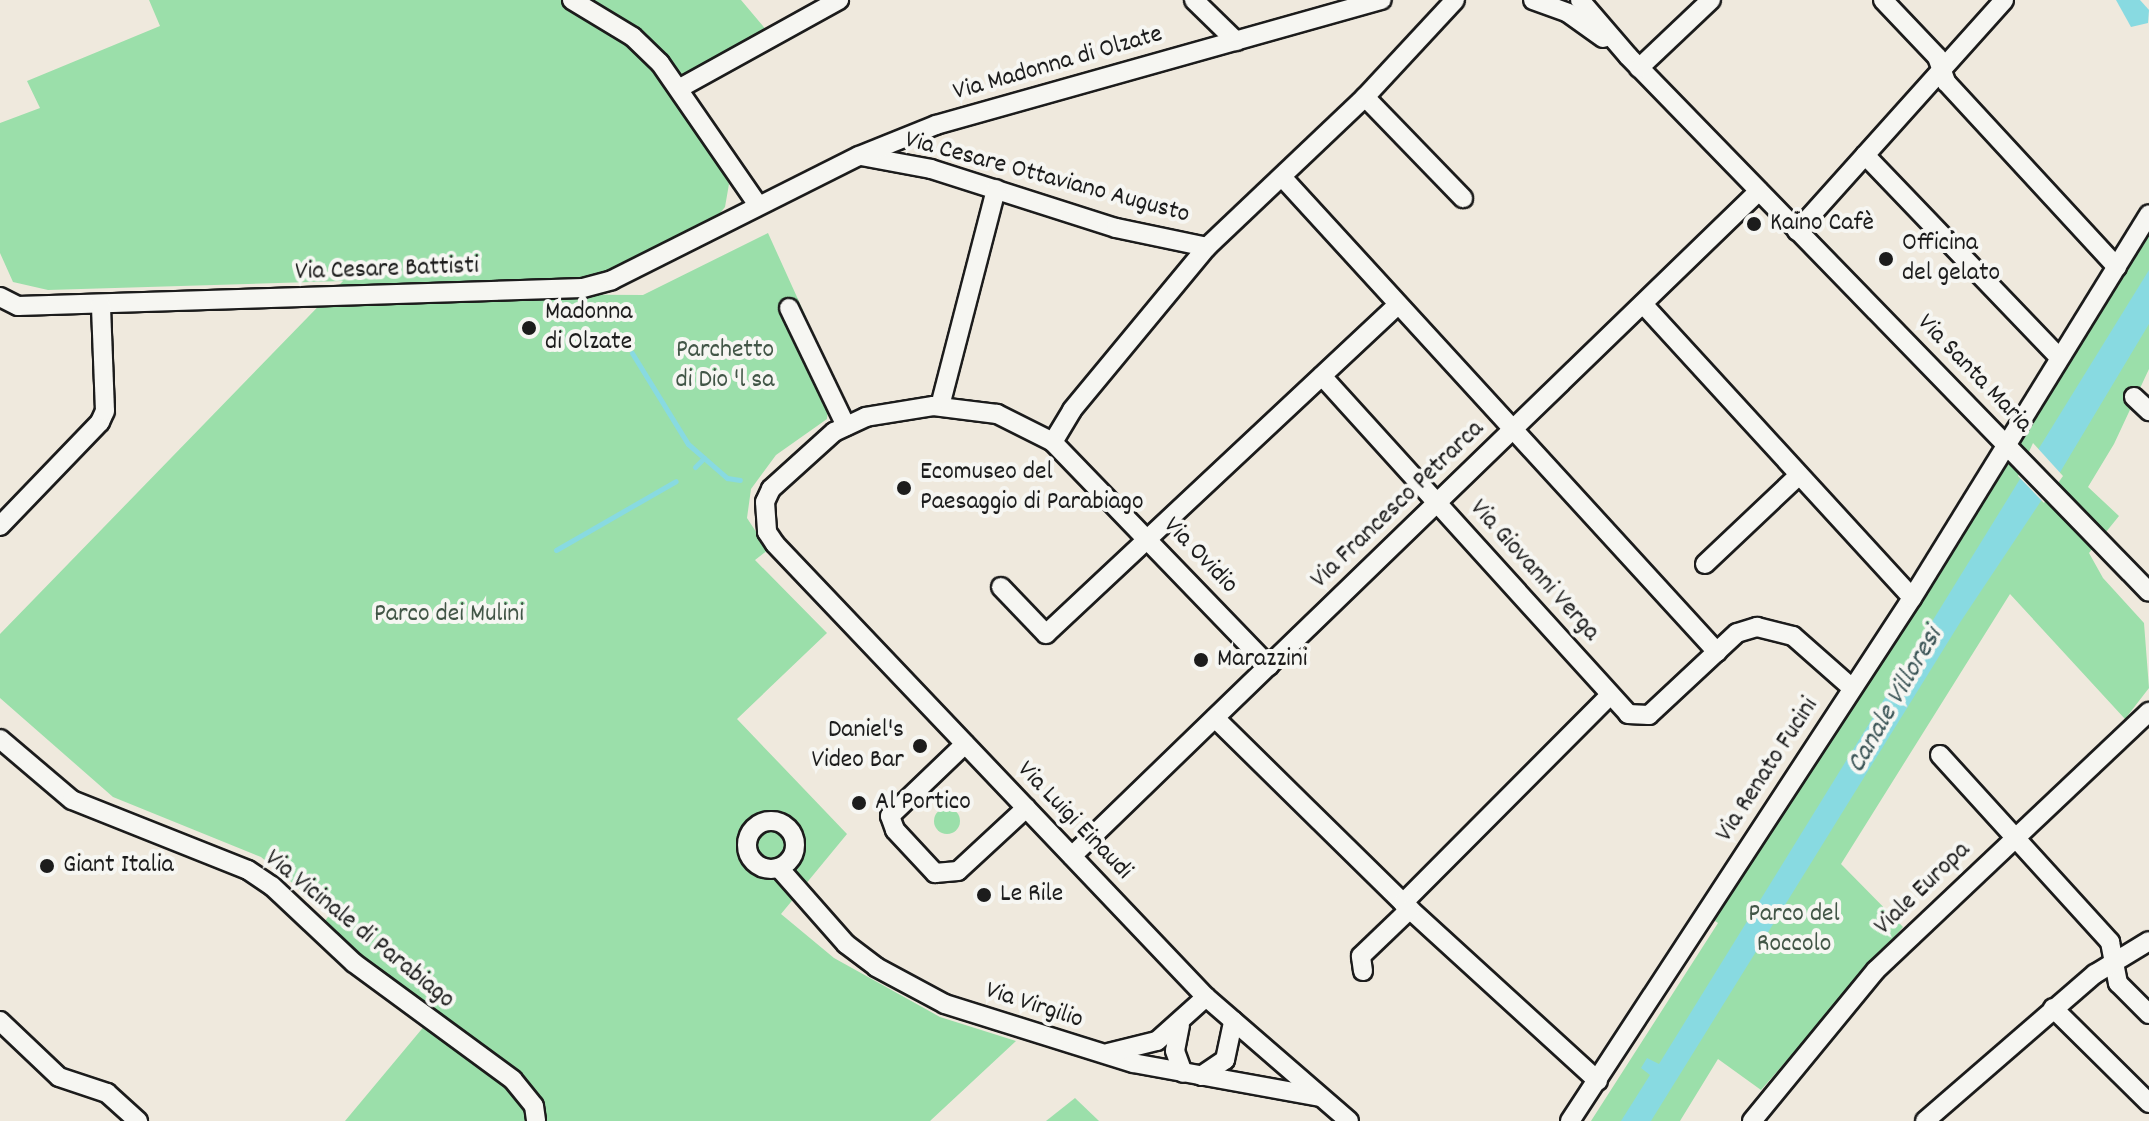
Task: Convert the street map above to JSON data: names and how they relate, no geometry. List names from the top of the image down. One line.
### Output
{"streets":{"street":["Via Madonna di Olzate","Via Cesare Ottaviano Augusto","Via Cesare Battisti","Via Santa Maria","Via Francesco Petrarca","Via Ovidio","Via Giovanni Verga","Via Renato Fucini","Via Luigi Einaudi","Viale Europa","Via Vicinale di Parabiago","Via Virgilio"]},"crossings":[["Via Madonna di Olzate","Via Cesare Ottaviano Augusto"],["Via Madonna di Olzate","Via Cesare Battisti"],["Via Santa Maria","Via Francesco Petrarca"],["Via Santa Maria","Via Renato Fucini"],["Via Francesco Petrarca","Via Ovidio"],["Via Francesco Petrarca","Via Giovanni Verga"],["Via Francesco Petrarca","Via Luigi Einaudi"],["Via Ovidio","Via Luigi Einaudi"],["Via Giovanni Verga","Via Renato Fucini"],["Via Luigi Einaudi","Via Virgilio"]],"water":["Canale Villoresi"],"parks":["Parchetto di Dio 'l sa","Parco dei Mulini","Parco del Roccolo"],"places":["Kaino Cafè","Officina del gelato","Madonna di Olzate","Ecomuseo del Paesaggio di Parabiago","Marazzini","Daniel's Video Bar","Al Portico","Giant Italia","Le Rile"]}
